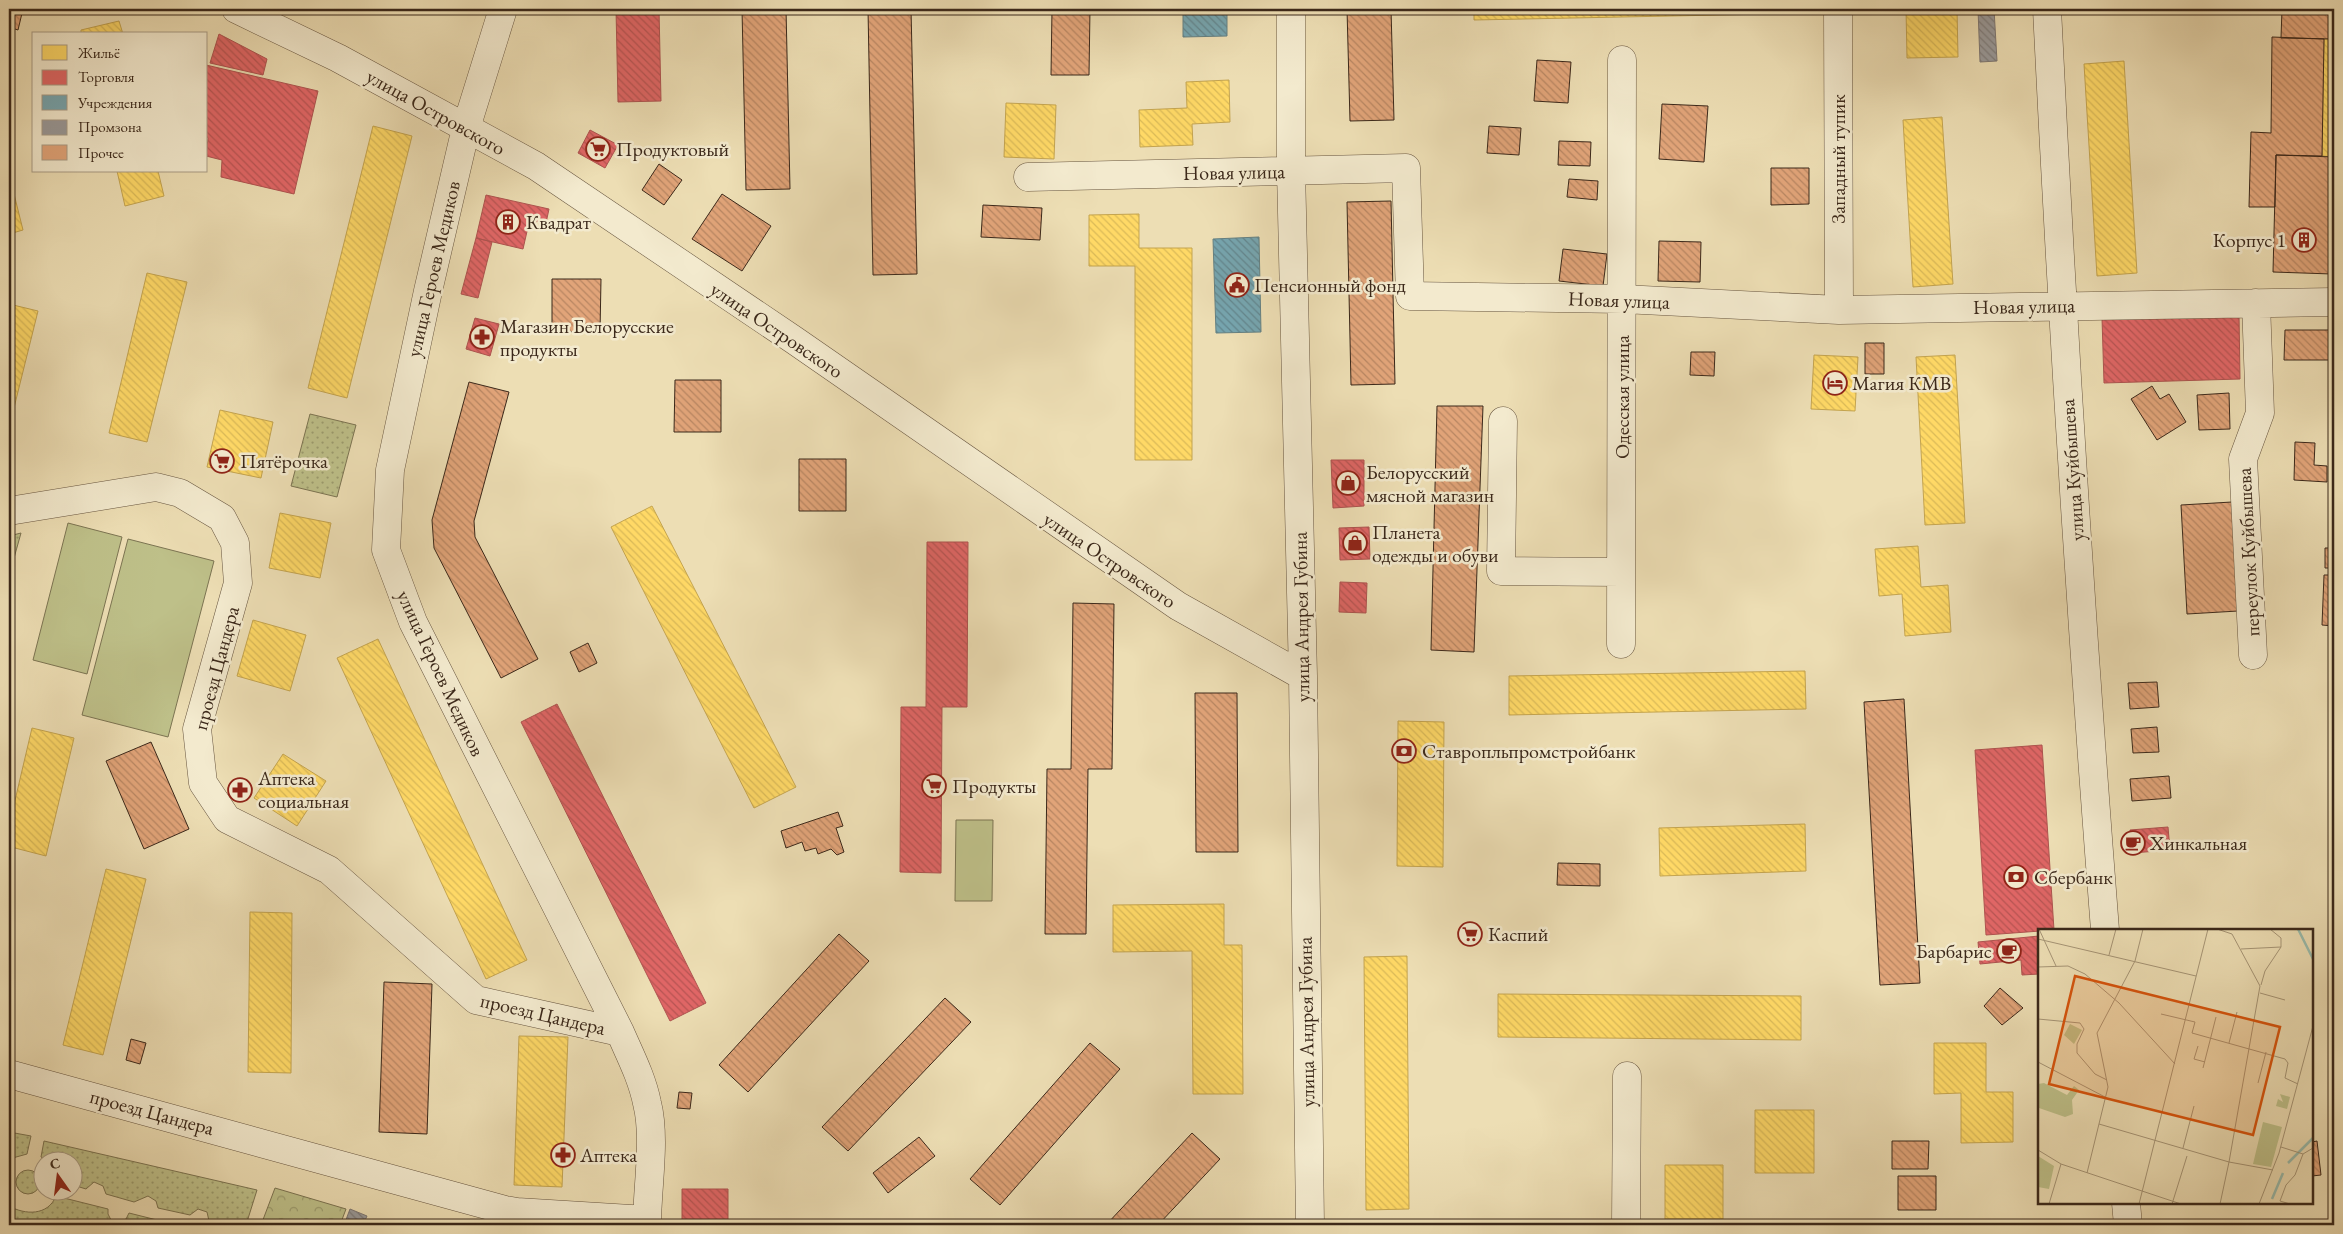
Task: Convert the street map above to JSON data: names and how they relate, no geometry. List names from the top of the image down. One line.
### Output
{"streets":{"street":["улица Островского","Западный тупик","Новая улица","улица Героев Медиков","Одесская улица","улица Куйбышева","переулок Куйбышева","улица Андрея Губина","проезд Цандера"]},"crossings":[["улица Островского","улица Героев Медиков"],["улица Островского","улица Андрея Губина"],["Западный тупик","Новая улица"],["Новая улица","Одесская улица"],["Новая улица","улица Куйбышева"],["Новая улица","переулок Куйбышева"],["Новая улица","улица Андрея Губина"],["улица Героев Медиков","проезд Цандера"]],"places":{"supermarket":["Продуктовый","Пятёрочка","Продукты","Каспий"],"building":["Квадрат","Корпус 1"],"public building":["Пенсионный фонд"],"pharmacy":["Магазин Белорусские продукты","Аптека социальная","Аптека"],"hotel":["Магия КМВ"],"shop":["Белорусский мясной магазин","Планета одежды и обуви"],"bank":["Ставропльпромстройбанк","Сбербанк"],"cafe":["Хинкальная","Барбарис"]},"legend":["Жильё","Торговля","Учреждения","Промзона","Прочее"],"north":"top"}
